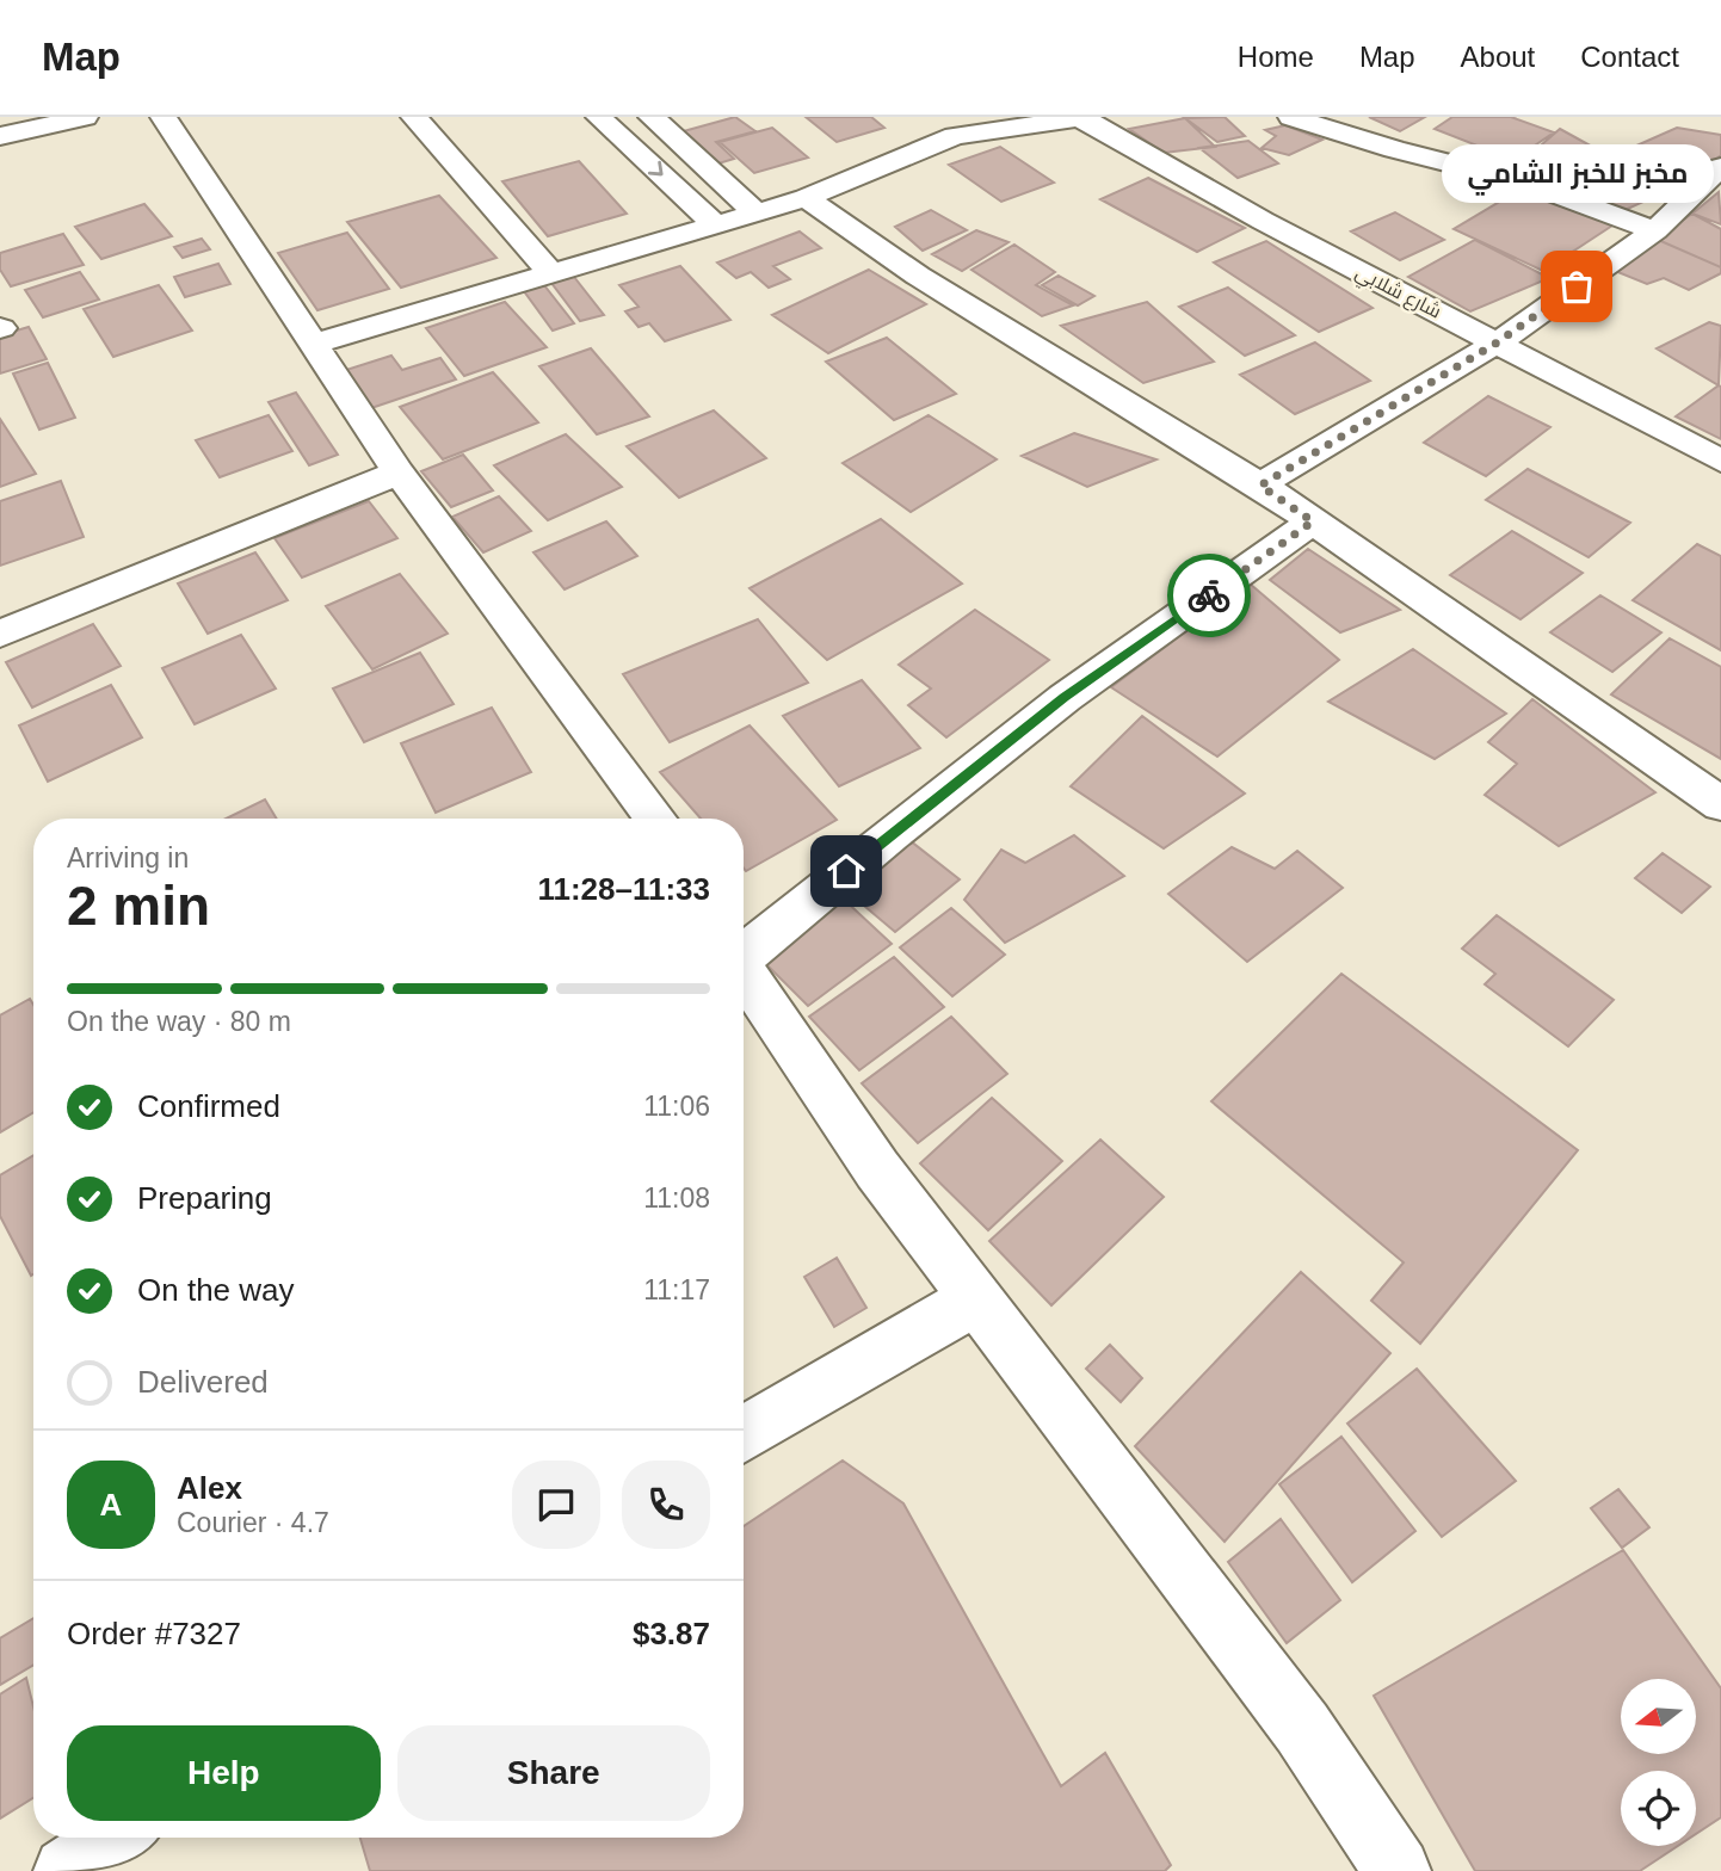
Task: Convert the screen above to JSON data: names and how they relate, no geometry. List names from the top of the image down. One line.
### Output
{"streets":{"street":["شارع شلابي"]},"places":["مخبز للخبز الشامي"],"north":"left","page":{"header":"Map","nav":["Home","Map","About","Contact"],"bubble":"مخبز للخبز الشامي","heading":["2 min","Arriving in","11:28–11:33"],"panel":["Alex","Courier · 4.7","Order #7327","$3.87"],"bar":"On the way · 80 m","list":[["Confirmed","11:06"],["Preparing","11:08"],["On the way","11:17"],"Delivered"],"round":"A","buttons":["Help","Share"]}}
